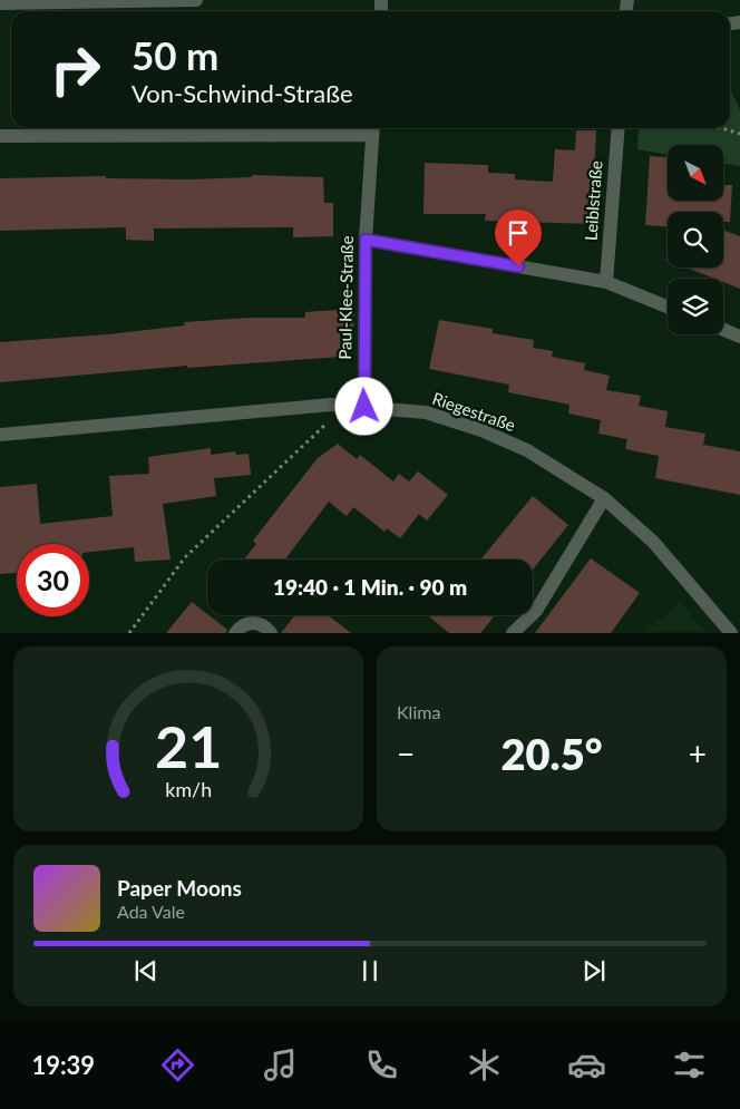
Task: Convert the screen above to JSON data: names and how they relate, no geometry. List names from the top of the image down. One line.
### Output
{"streets":{"street":["Leiblstraße","Paul-Klee-Straße","Riegestraße"]},"crossings":[["Paul-Klee-Straße","Riegestraße"]],"north":"bottom right","page":{"turn":["50 m","Von-Schwind-Straße"],"limit":"30","trip":"19:40 · 1 Min. · 90 m","tile":"Klima","heat":["−","20.5°","+"],"song":["Paper Moons","Ada Vale"],"tabs":"19:39","gauge":["21","km/h"]}}
